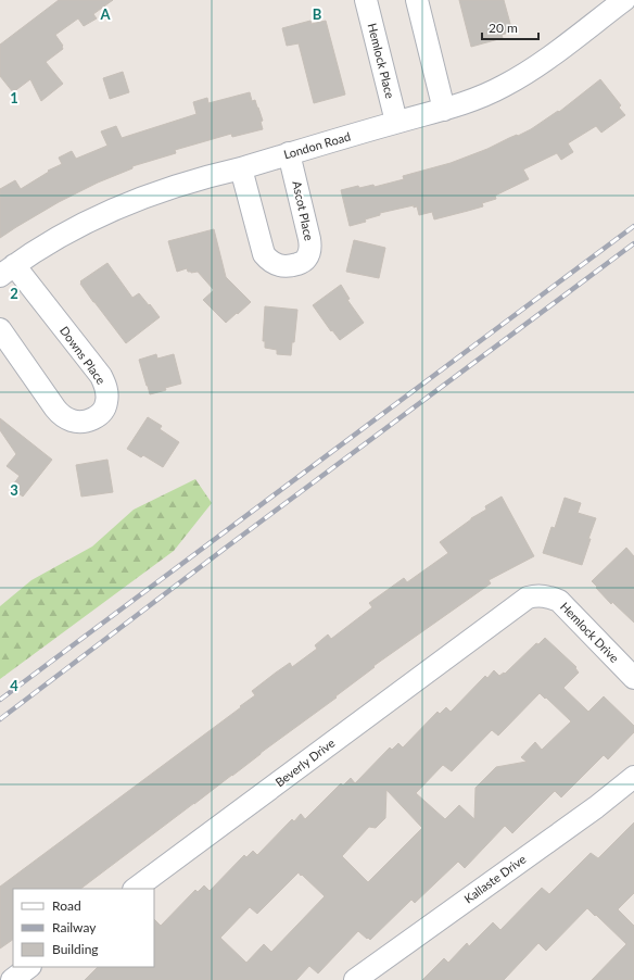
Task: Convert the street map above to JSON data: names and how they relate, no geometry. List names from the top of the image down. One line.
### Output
{"streets":{"street":["Hemlock Place","London Road","Ascot Place","Downs Place","Hemlock Drive","Beverly Drive","Kallaste Drive"]},"crossings":[["Hemlock Place","London Road"],["London Road","Ascot Place"],["London Road","Downs Place"],["Hemlock Drive","Beverly Drive"]],"legend":["Road","Railway","Building"],"scale_bar":"20 m","grid":{"columns":["A","B"],"rows":["1","2","3","4"]}}
